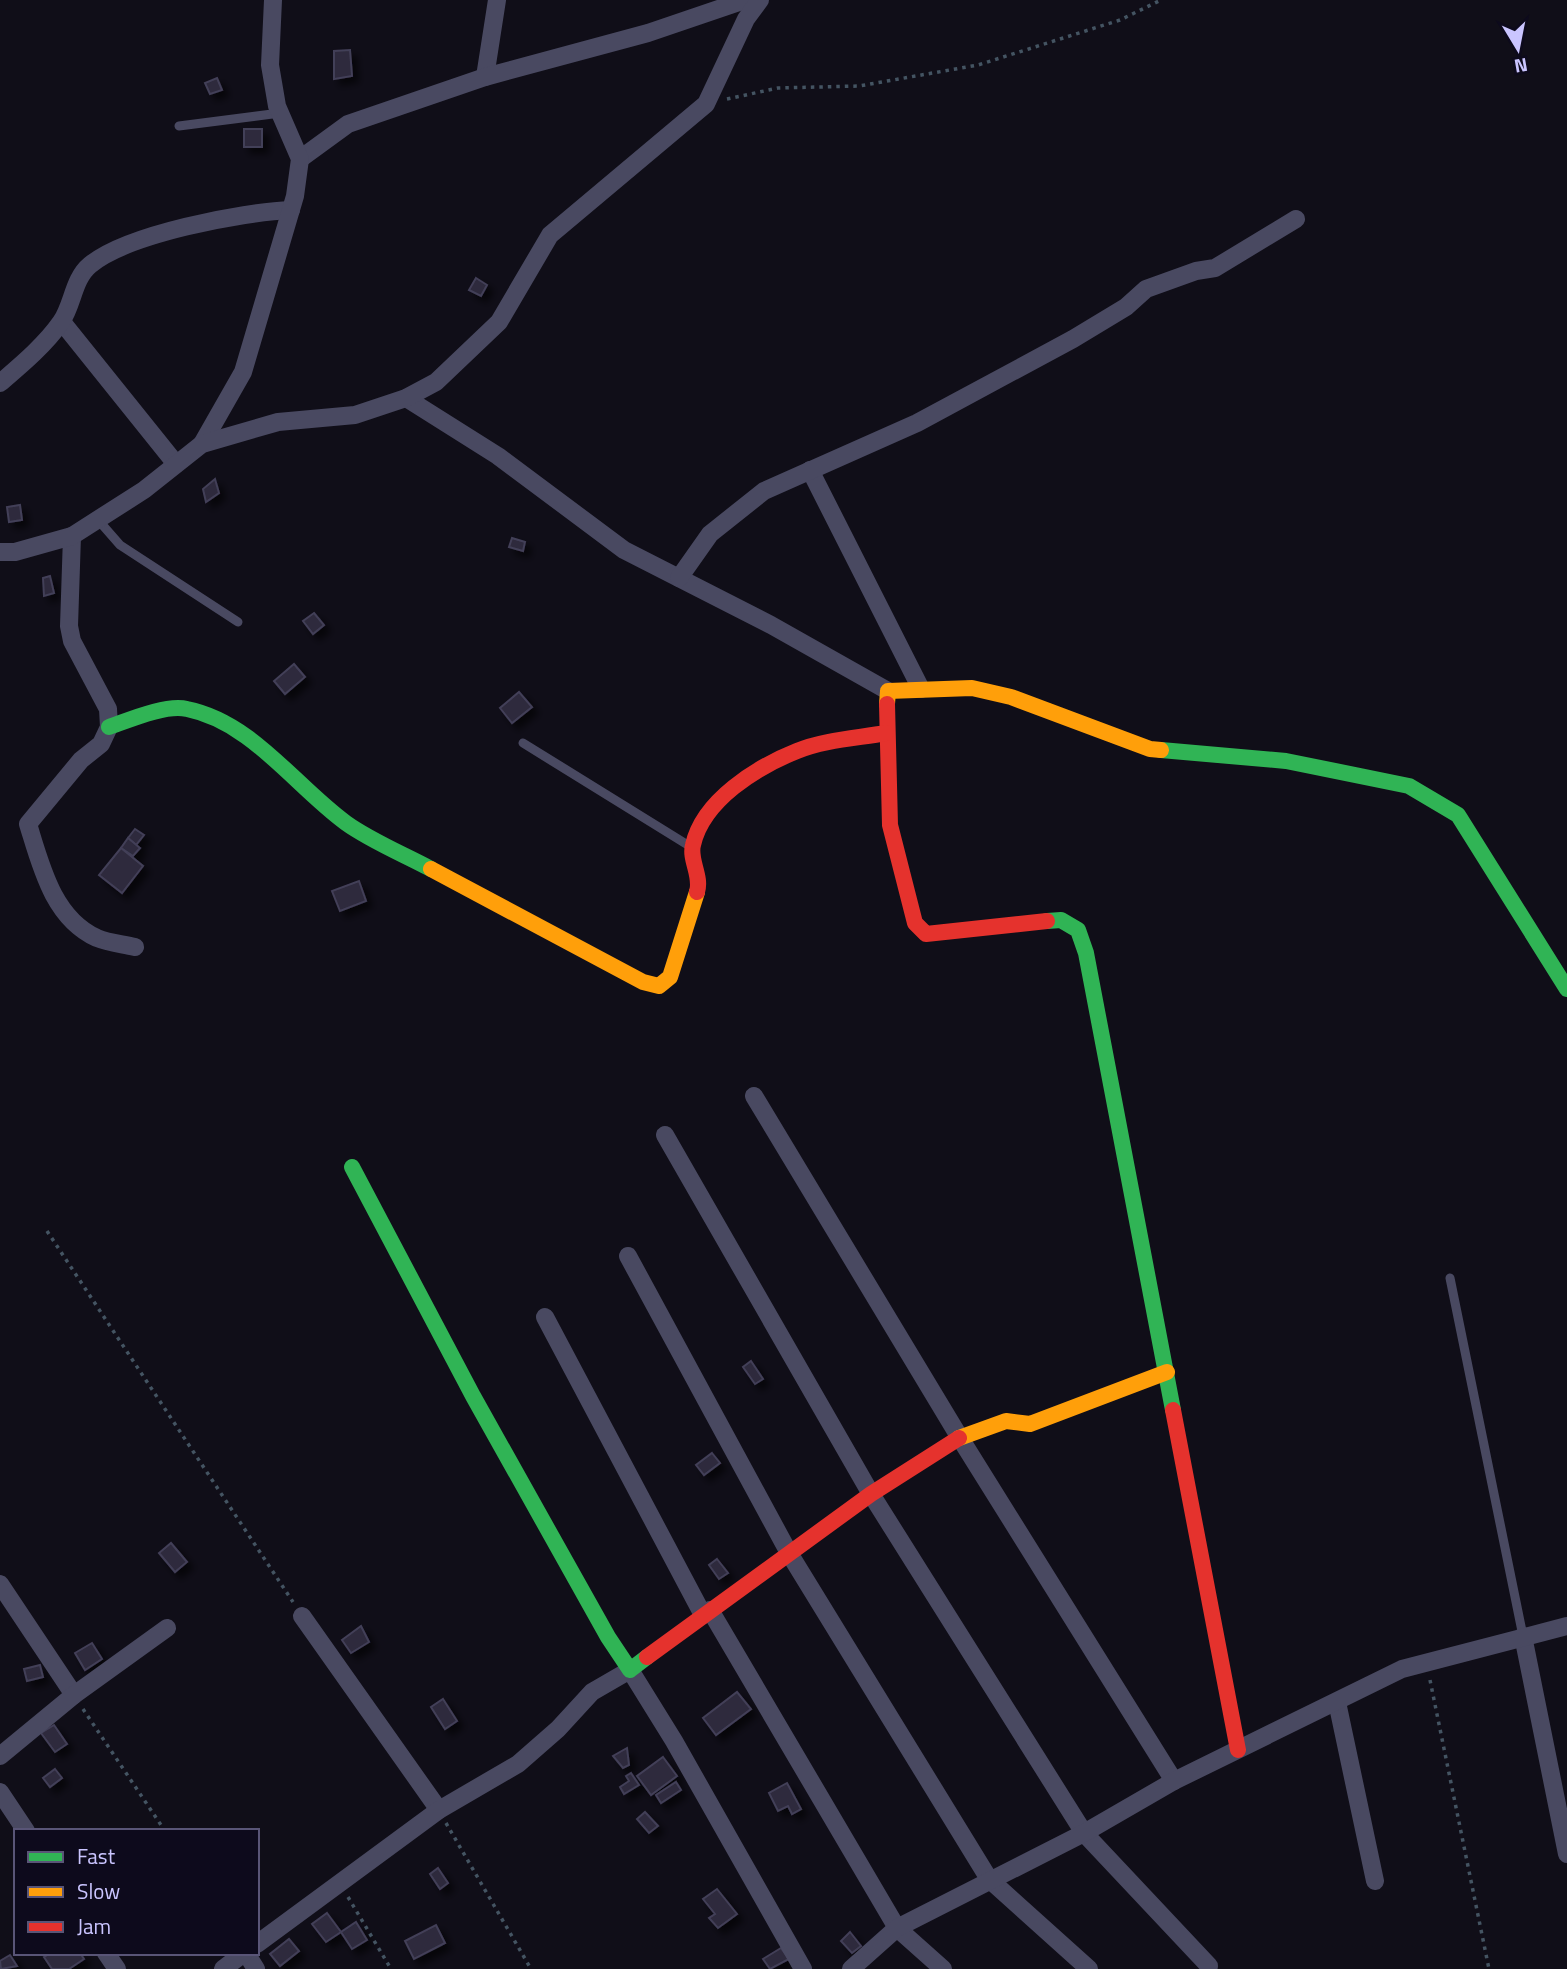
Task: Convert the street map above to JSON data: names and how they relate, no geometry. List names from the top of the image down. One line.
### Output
{"legend":["Fast","Slow","Jam"],"north":"bottom"}
